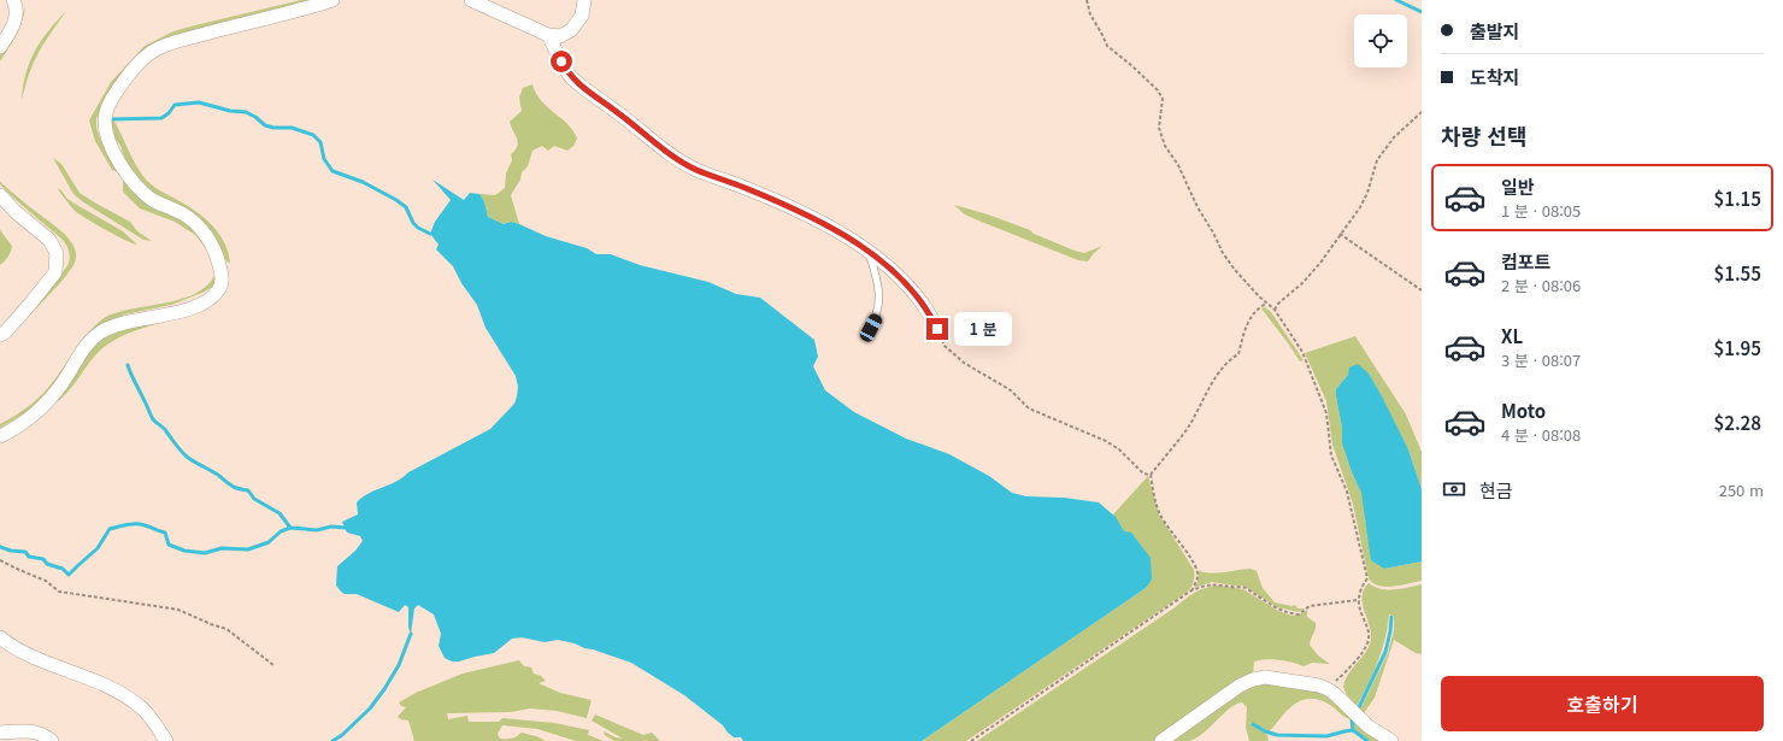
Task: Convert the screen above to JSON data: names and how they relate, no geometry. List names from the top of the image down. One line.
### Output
{"page":{"banner":["출발지","도착지"],"heading":"차량 선택","list":[{"name":"일반","note":"1 분 · 08:05","value":"$1.15"},{"name":"컴포트","note":"2 분 · 08:06","value":"$1.55"},{"name":"XL","note":"3 분 · 08:07","value":"$1.95"},{"name":"Moto","note":"4 분 · 08:08","value":"$2.28"}],"bubble":"1 분","pay":["현금","250 m"],"buttons":"호출하기"}}
